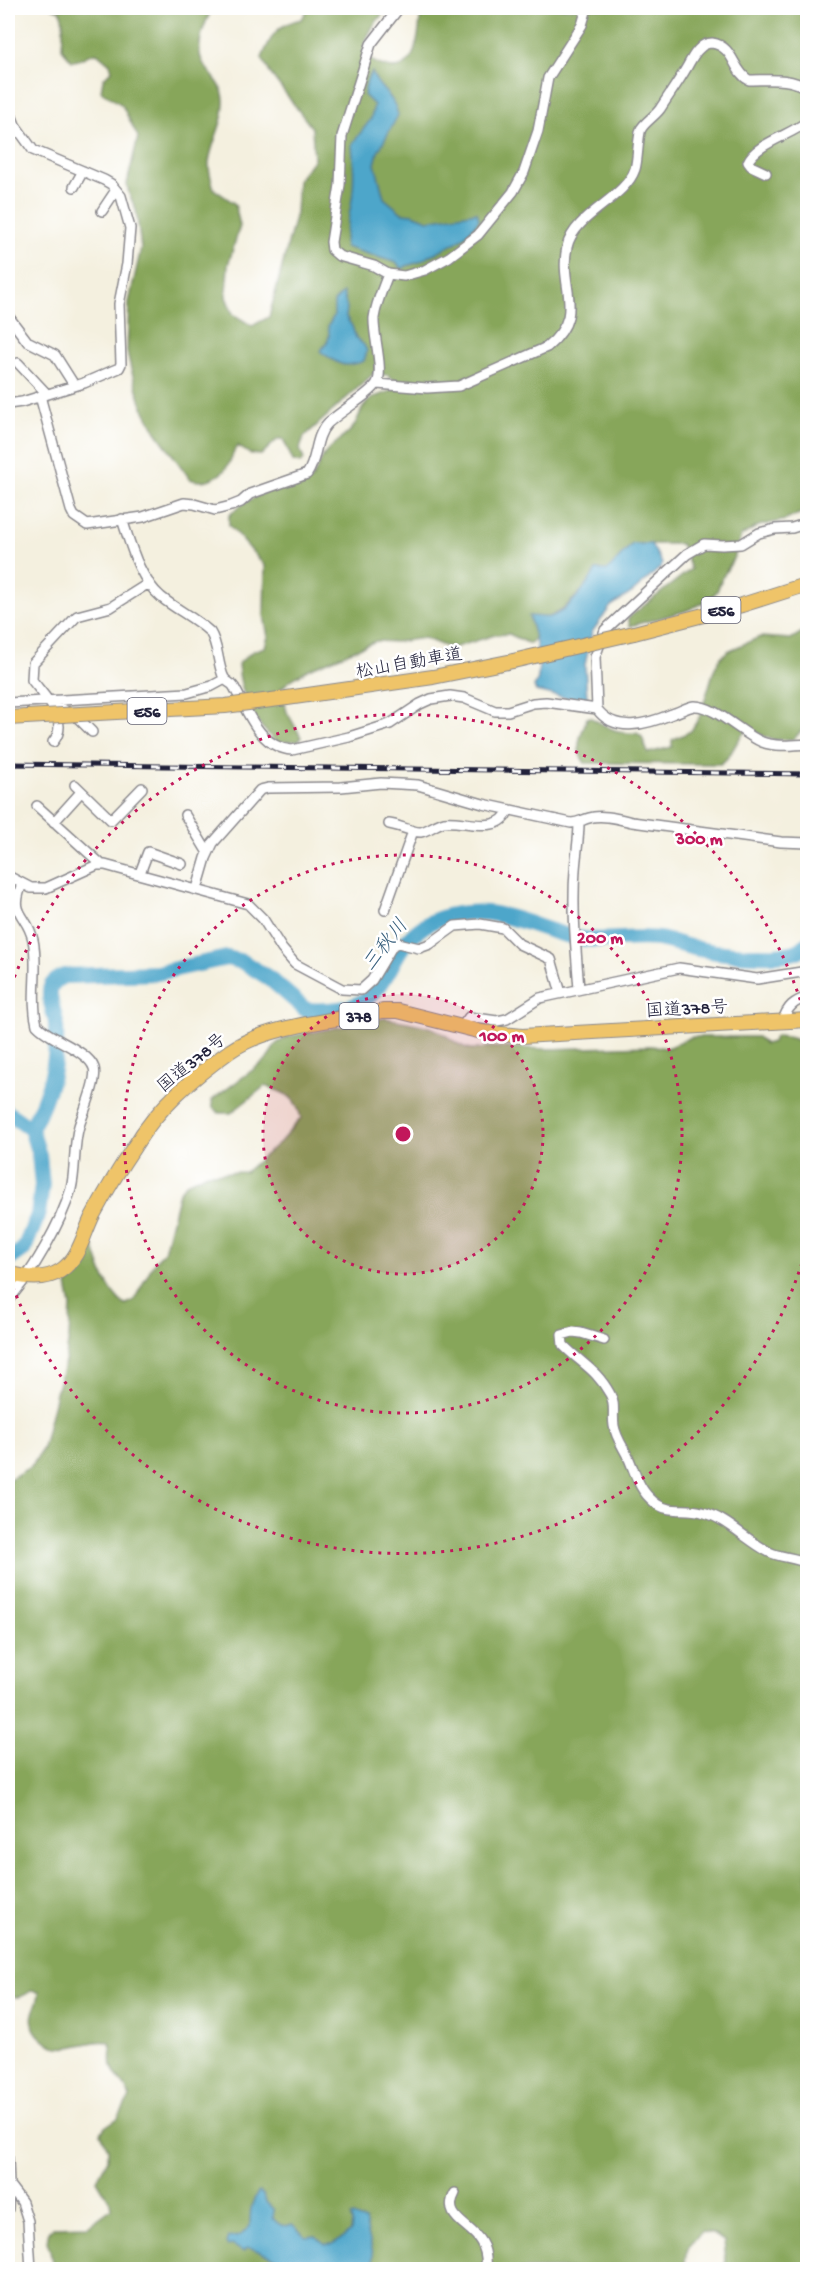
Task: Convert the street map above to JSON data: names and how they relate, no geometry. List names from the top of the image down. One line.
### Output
{"streets":{"highway":["E56","松山自動車道","国道378号","378"]},"water":["三秋川"],"rings":["300 m","200 m","100 m"]}
